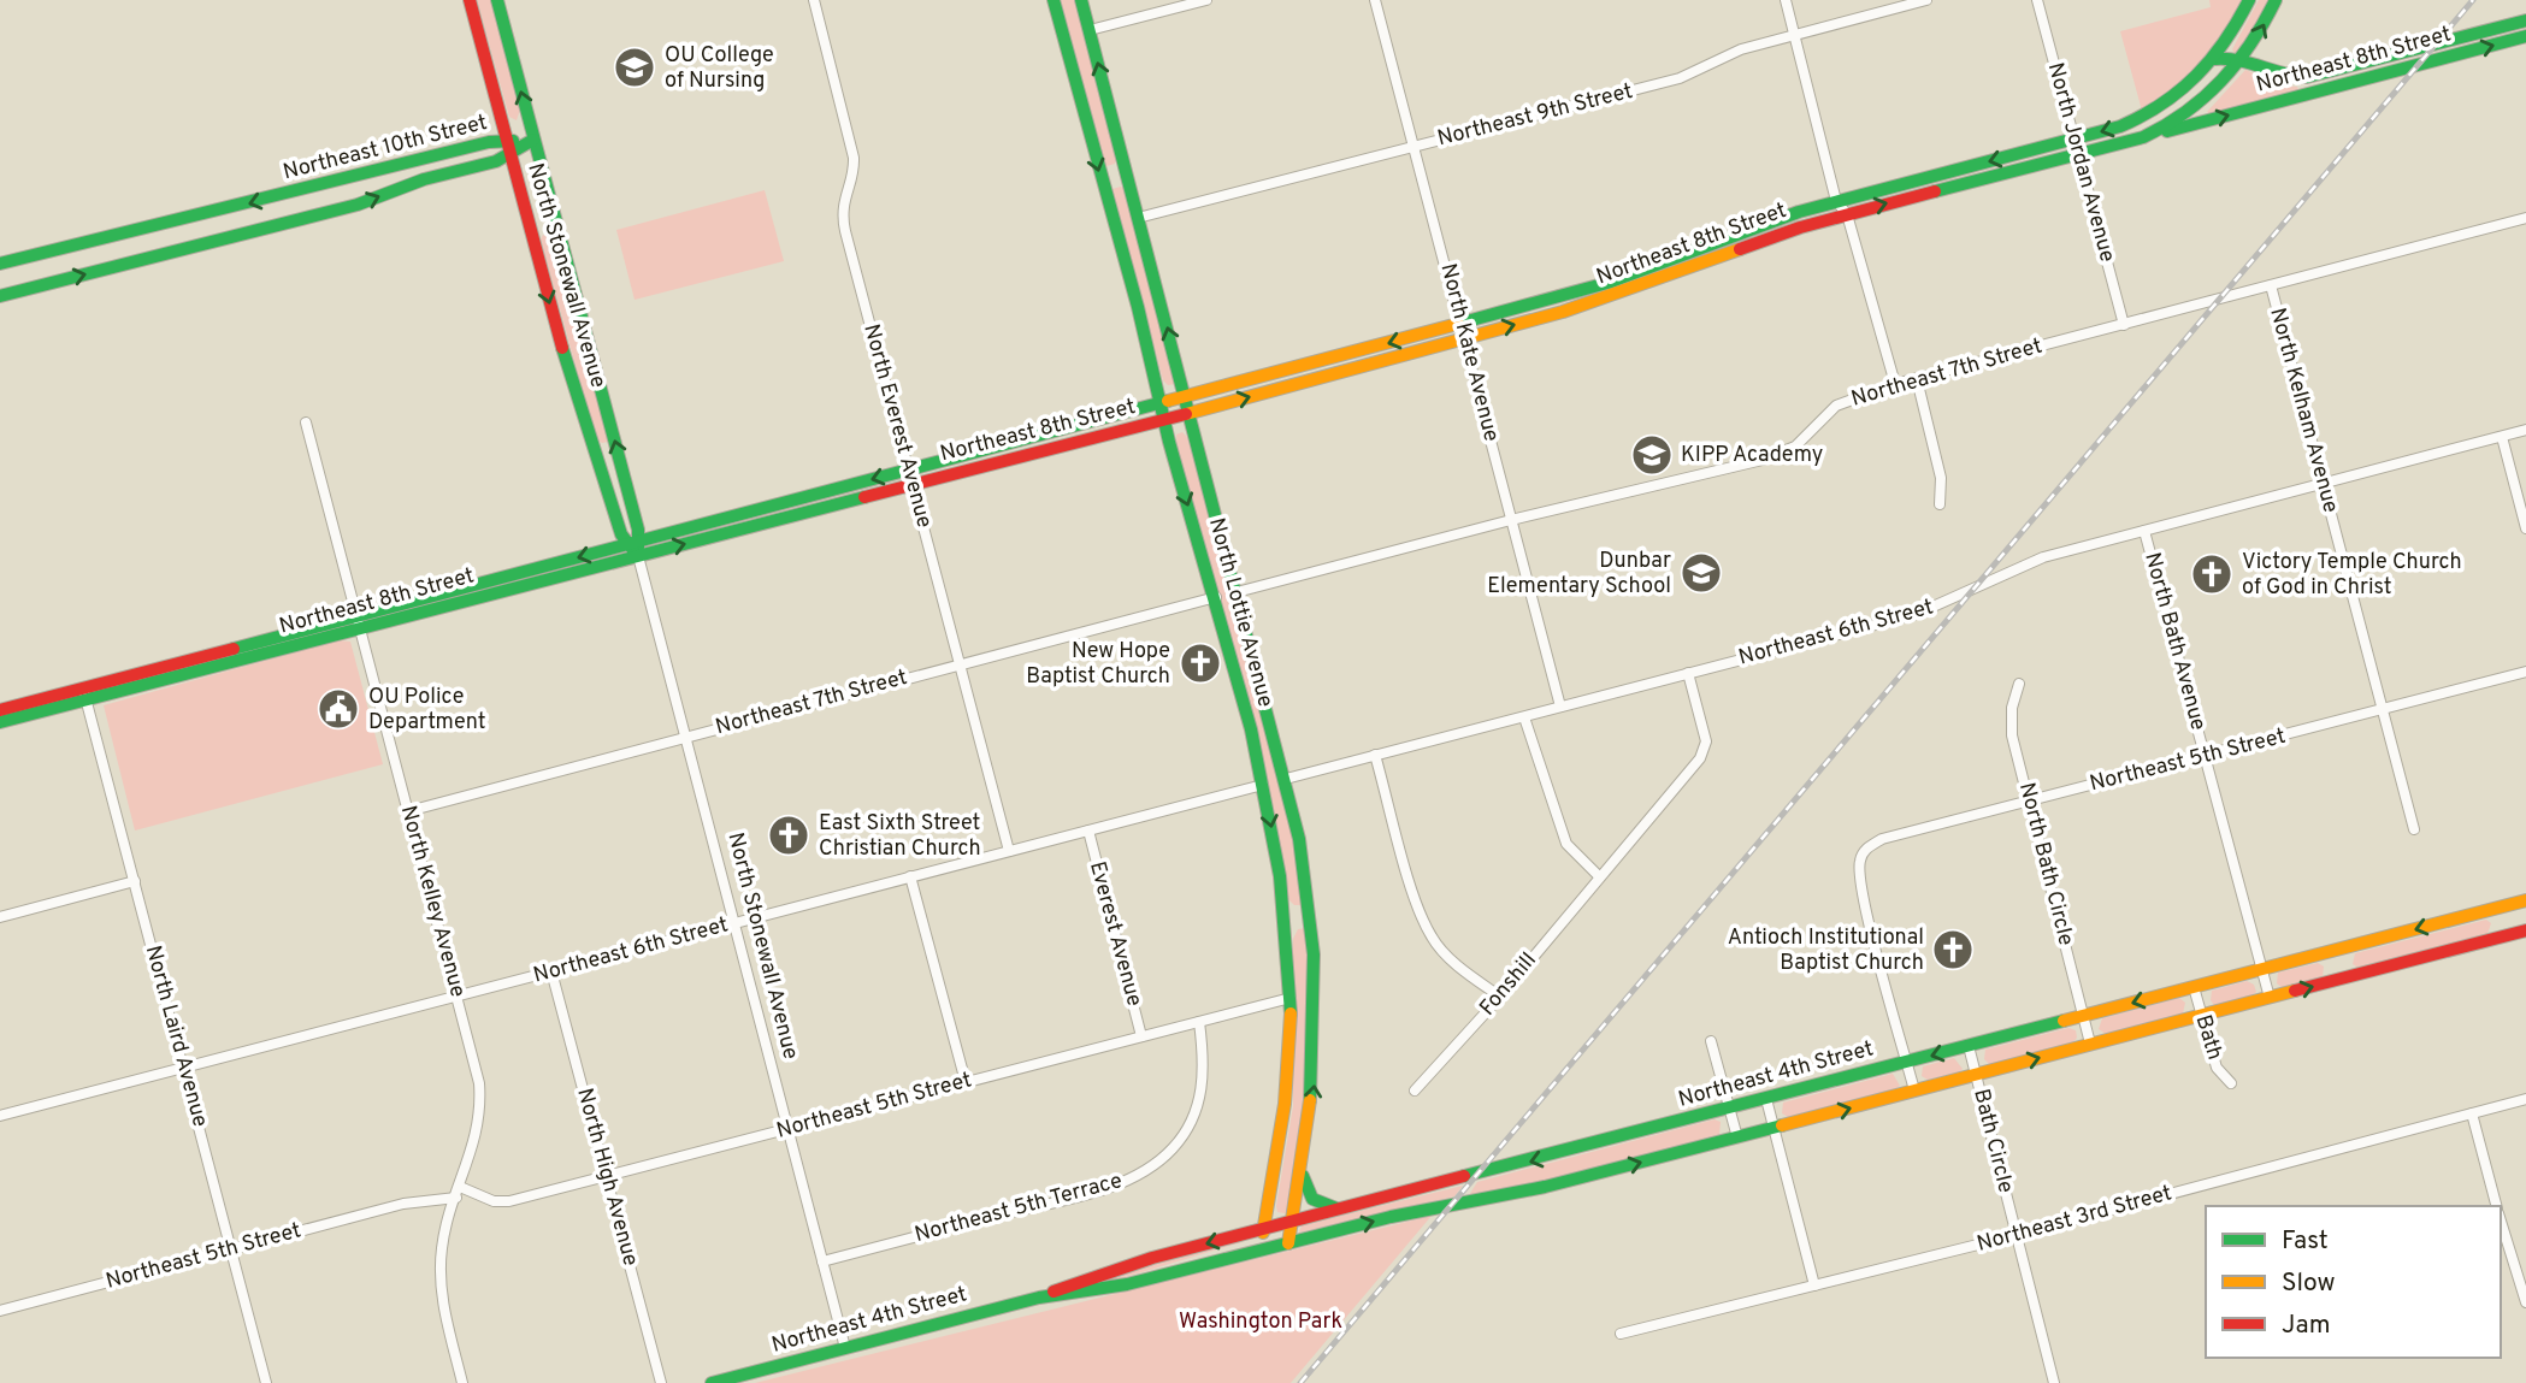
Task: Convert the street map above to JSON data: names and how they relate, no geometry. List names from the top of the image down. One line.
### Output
{"streets":{"main road":["Northeast 8th Street","Northeast 10th Street","North Stonewall Avenue","North Lottie Avenue","Northeast 4th Street"],"street":["Northeast 9th Street","North Jordan Avenue","North Kate Avenue","Northeast 7th Street","North Kelham Avenue","North Everest Avenue","Northeast 6th Street","North Bath Avenue","Northeast 5th Street","North Bath Circle","North Kelley Avenue","Everest Avenue","Fonshill","North Laird Avenue","Bath","Bath Circle","North High Avenue","Northeast 5th Terrace","Northeast 3rd Street"]},"crossings":[["Northeast 8th Street","North Jordan Avenue"],["Northeast 8th Street","North Stonewall Avenue"],["Northeast 8th Street","North Kate Avenue"],["Northeast 8th Street","North Everest Avenue"],["Northeast 8th Street","North Lottie Avenue"],["Northeast 8th Street","North Kelley Avenue"],["Northeast 8th Street","North Laird Avenue"],["Northeast 9th Street","North Kate Avenue"],["Northeast 9th Street","North Lottie Avenue"],["Northeast 10th Street","North Stonewall Avenue"],["North Jordan Avenue","Northeast 7th Street"],["North Stonewall Avenue","Northeast 7th Street"],["North Stonewall Avenue","Northeast 6th Street"],["North Stonewall Avenue","Northeast 5th Street"],["North Stonewall Avenue","Northeast 4th Street"],["North Stonewall Avenue","Northeast 5th Terrace"],["North Kate Avenue","Northeast 7th Street"],["North Kate Avenue","Northeast 6th Street"],["Northeast 7th Street","North Kelham Avenue"],["Northeast 7th Street","North Everest Avenue"],["Northeast 7th Street","North Lottie Avenue"],["Northeast 7th Street","North Kelley Avenue"],["North Kelham Avenue","Northeast 6th Street"],["North Kelham Avenue","Northeast 5th Street"],["North Everest Avenue","Northeast 6th Street"],["North Lottie Avenue","Northeast 6th Street"],["North Lottie Avenue","Northeast 5th Street"],["North Lottie Avenue","Northeast 4th Street"],["Northeast 6th Street","North Bath Avenue"],["Northeast 6th Street","North Kelley Avenue"],["Northeast 6th Street","Everest Avenue"],["Northeast 6th Street","North Laird Avenue"],["Northeast 6th Street","North High Avenue"],["North Bath Avenue","Northeast 5th Street"],["North Bath Avenue","Northeast 4th Street"],["Northeast 5th Street","North Bath Circle"],["Northeast 5th Street","North Kelley Avenue"],["Northeast 5th Street","Everest Avenue"],["Northeast 5th Street","North Laird Avenue"],["Northeast 5th Street","Northeast 4th Street"],["Northeast 5th Street","North High Avenue"],["Northeast 5th Street","Northeast 5th Terrace"],["North Bath Circle","Northeast 4th Street"],["Bath","Northeast 4th Street"],["Northeast 4th Street","Bath Circle"],["Bath Circle","Northeast 3rd Street"]],"parks":["Washington Park"],"places":{"school or university":["OU College of Nursing","KIPP Academy","Dunbar Elementary School"],"church":["Victory Temple Church of God in Christ","New Hope Baptist Church","East Sixth Street Christian Church","Antioch Institutional Baptist Church"],"public building":["OU Police Department"]},"legend":["Fast","Slow","Jam"]}
